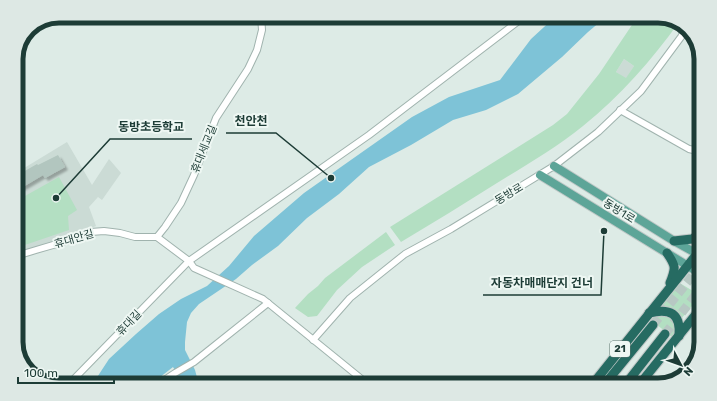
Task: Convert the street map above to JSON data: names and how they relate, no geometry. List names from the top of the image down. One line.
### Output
{"streets":{"highway":["21"],"main road":["동방1로"],"street":["휴대세교길","동방로","휴대안길","휴대길"]},"crossings":[["휴대세교길","휴대안길"],["동방로","동방1로"],["동방1로","21"]],"places":["천안천","동방초등학교","자동차매매단지 건너"],"scale_bar":"100 m","north":"bottom right"}
